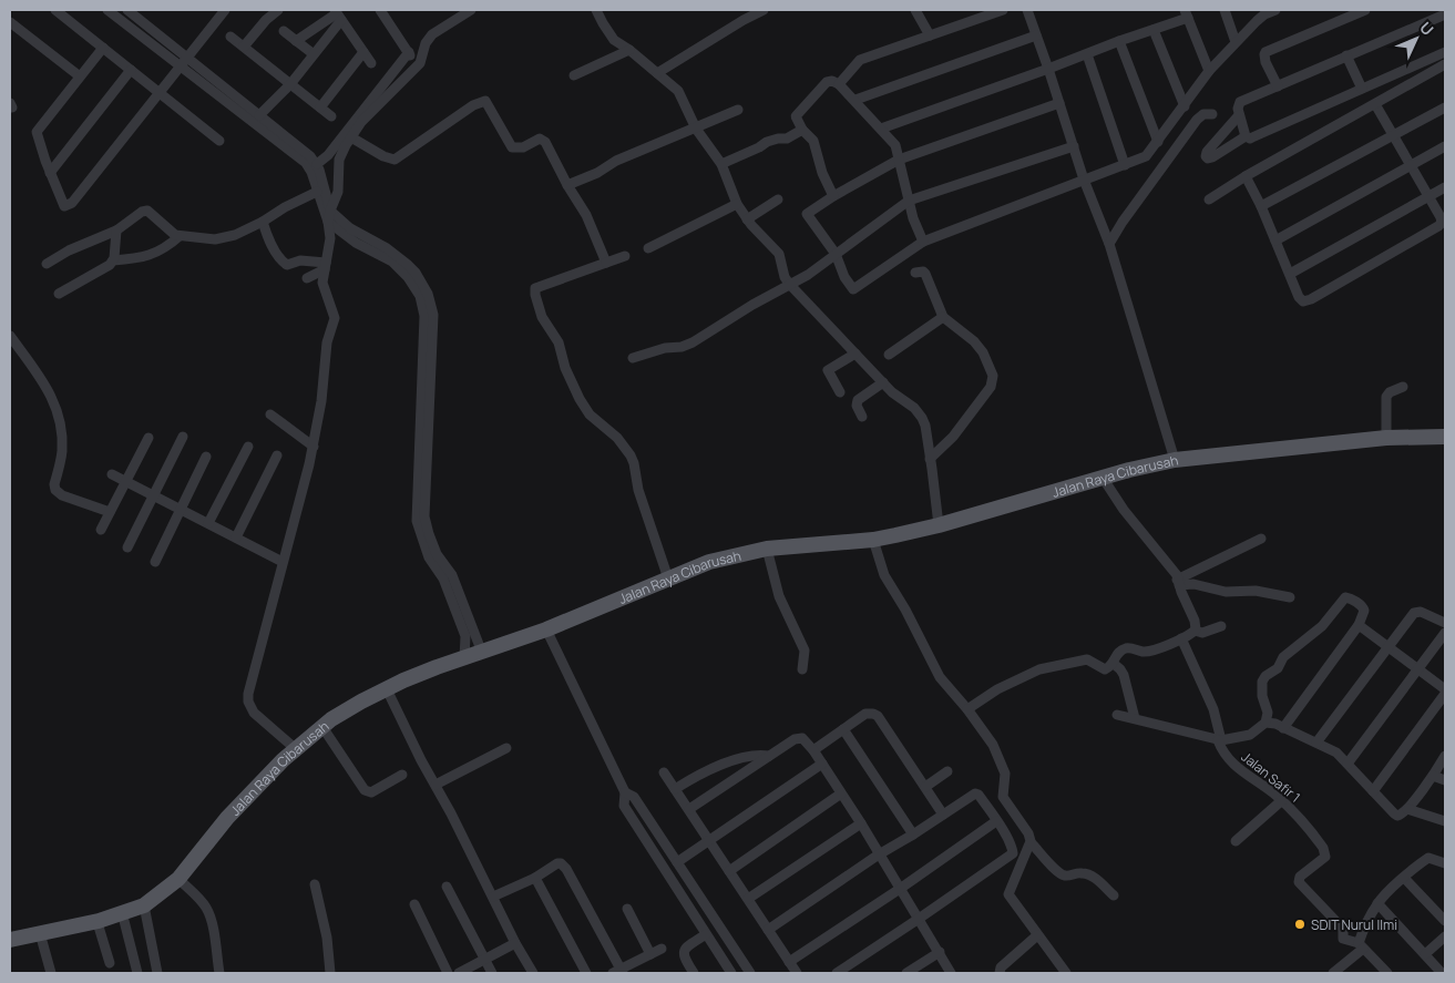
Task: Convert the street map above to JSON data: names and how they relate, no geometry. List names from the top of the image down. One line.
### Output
{"streets":{"main road":["Jalan Raya Cibarusah"],"street":["Jalan Safir 1"]},"places":["SDIT Nurul Ilmi"],"north":"top right"}
